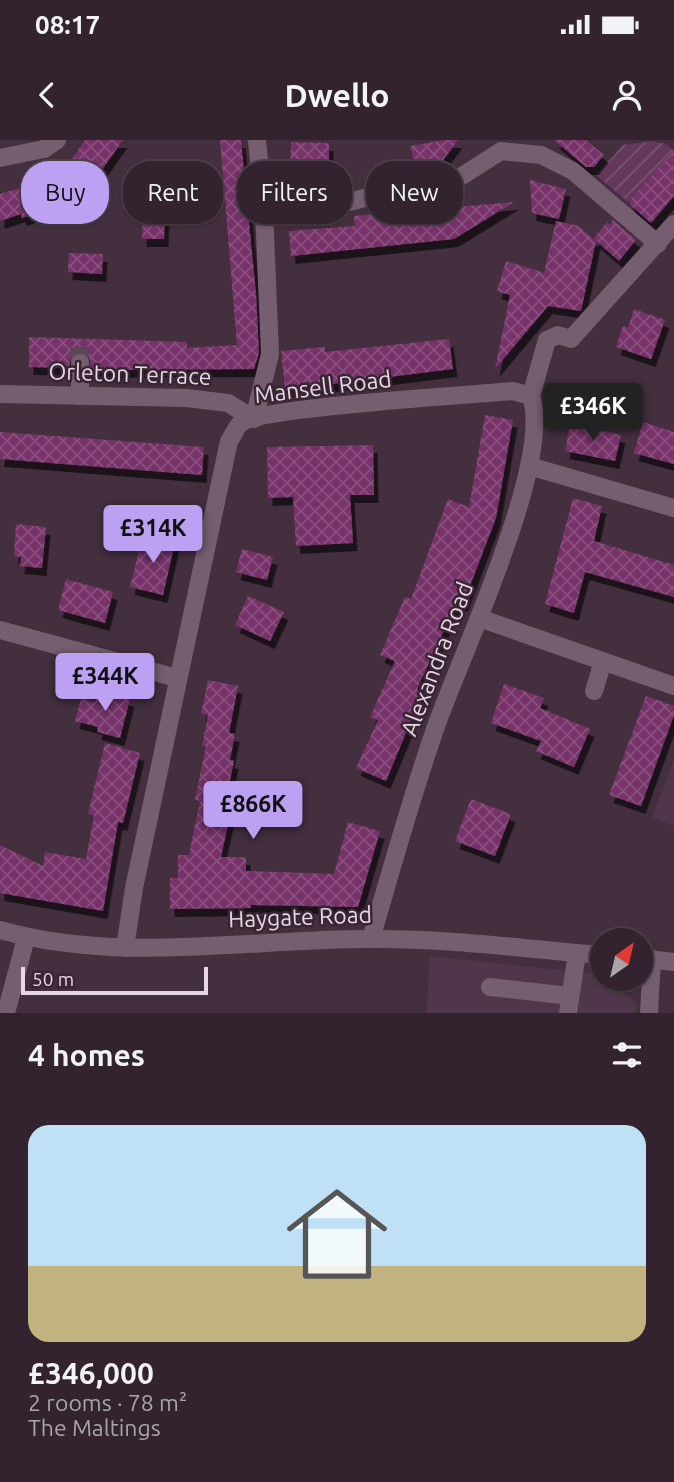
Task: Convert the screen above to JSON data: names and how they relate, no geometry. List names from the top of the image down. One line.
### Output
{"streets":{"street":["Orleton Terrace","Mansell Road","Alexandra Road","Haygate Road"]},"crossings":[["Orleton Terrace","Mansell Road"],["Mansell Road","Alexandra Road"],["Mansell Road","Haygate Road"],["Alexandra Road","Haygate Road"]],"scale_bar":"50 m","north":"top right","page":{"status":"08:17","header":"Dwello","chip":["Buy","Rent","Filters","New"],"price":["£346K","£314K","£344K","£866K"],"scale":"50 m","heading":"4 homes","list":[{"name":"£346,000","note":"2 rooms · 78 m² · The Maltings"}]}}
